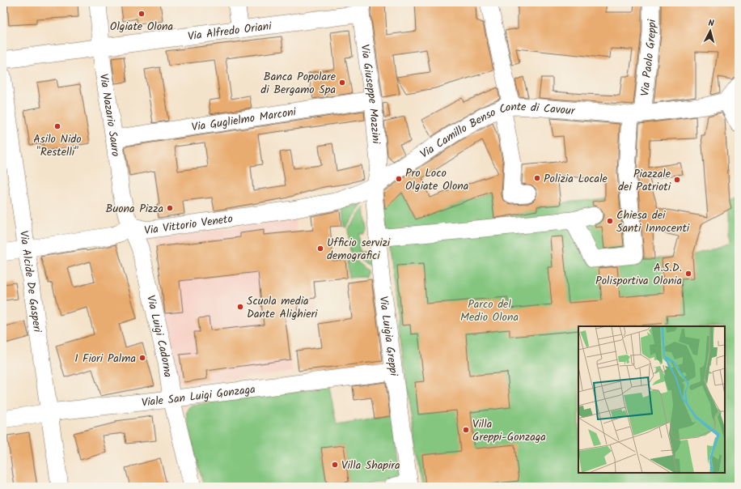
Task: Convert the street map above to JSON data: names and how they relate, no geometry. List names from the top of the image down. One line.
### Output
{"streets":{"street":["Via Alfredo Oriani","Via Paolo Greppi","Via Giuseppe Mazzini","Via Nazario Sauro","Via Guglielmo Marconi","Via Camillo Benso Conte di Cavour","Via Vittorio Veneto","Via Alcide De Gasperi","Via Luigia Greppi","Via Luigi Cadorna","Viale San Luigi Gonzaga"]},"crossings":[["Via Alfredo Oriani","Via Giuseppe Mazzini"],["Via Alfredo Oriani","Via Nazario Sauro"],["Via Paolo Greppi","Via Camillo Benso Conte di Cavour"],["Via Giuseppe Mazzini","Via Guglielmo Marconi"],["Via Giuseppe Mazzini","Via Camillo Benso Conte di Cavour"],["Via Giuseppe Mazzini","Via Vittorio Veneto"],["Via Giuseppe Mazzini","Via Luigia Greppi"],["Via Nazario Sauro","Via Guglielmo Marconi"],["Via Nazario Sauro","Via Vittorio Veneto"],["Via Nazario Sauro","Via Luigi Cadorna"],["Via Camillo Benso Conte di Cavour","Via Vittorio Veneto"],["Via Camillo Benso Conte di Cavour","Via Luigia Greppi"],["Via Vittorio Veneto","Via Alcide De Gasperi"],["Via Vittorio Veneto","Via Luigia Greppi"],["Via Vittorio Veneto","Via Luigi Cadorna"],["Via Alcide De Gasperi","Viale San Luigi Gonzaga"],["Via Luigia Greppi","Viale San Luigi Gonzaga"],["Via Luigi Cadorna","Viale San Luigi Gonzaga"]],"parks":["Parco del Medio Olona"],"places":["Olgiate Olona","Banca Popolare di Bergamo Spa","Asilo Nido \"Restelli\"","Polizia Locale","Pro Loco Olgiate Olona","Piazzale dei Patrioti","Buona Pizza","Chiesa dei Santi Innocenti","Ufficio servizi demografici","A.S.D. Polisportiva Olonia","Scuola media Dante Alighieri","I Fiori Palma","Villa Greppi-Gonzaga","Villa Shapira"],"north":"top"}
